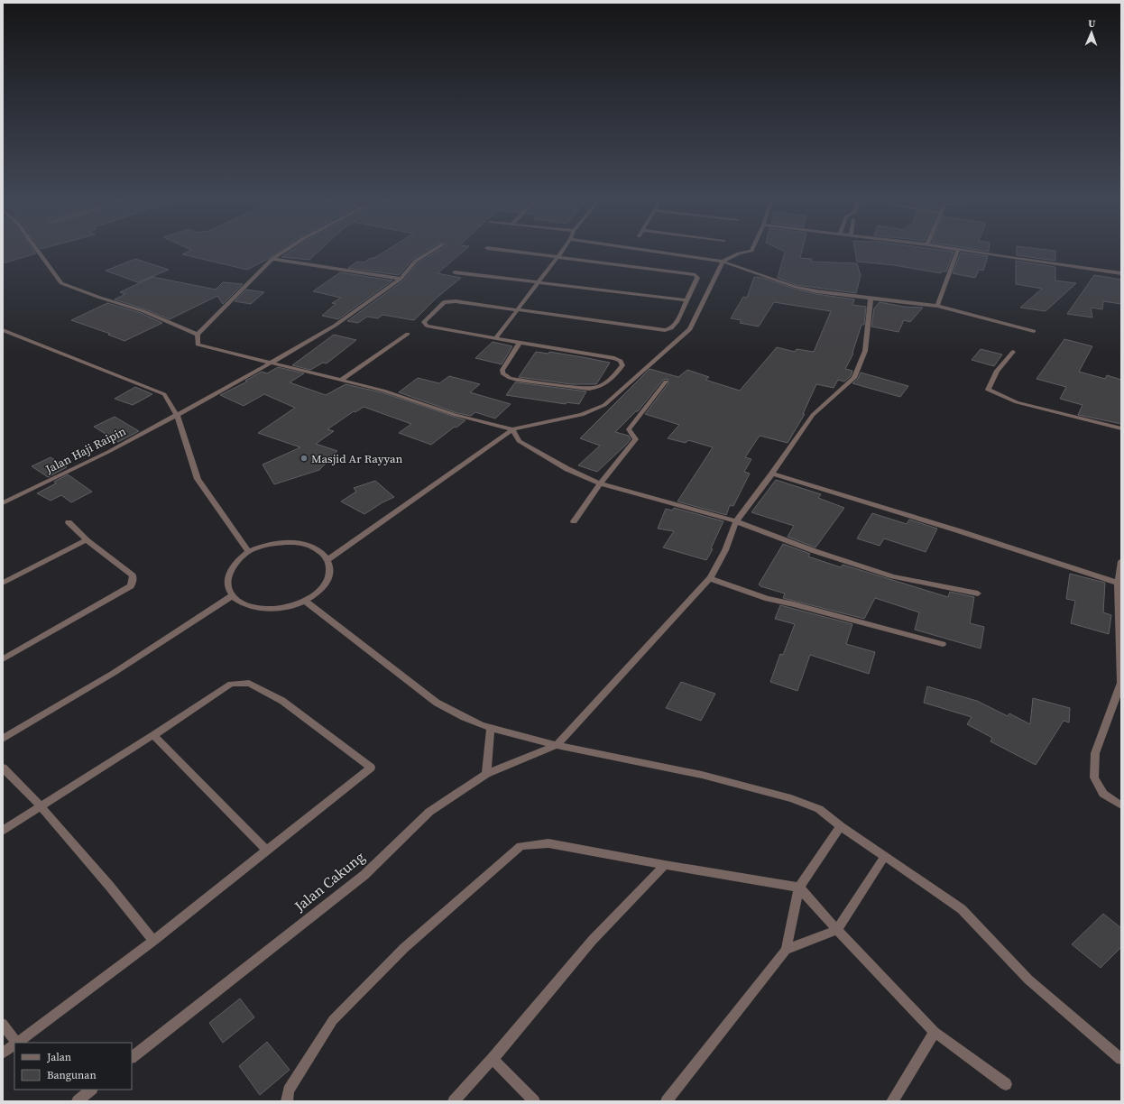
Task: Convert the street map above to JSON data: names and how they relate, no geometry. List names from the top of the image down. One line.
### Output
{"streets":{"street":["Jalan Haji Raipin","Jalan Cakung"]},"places":["Masjid Ar Rayyan"],"legend":["Jalan","Bangunan"],"north":"top"}
